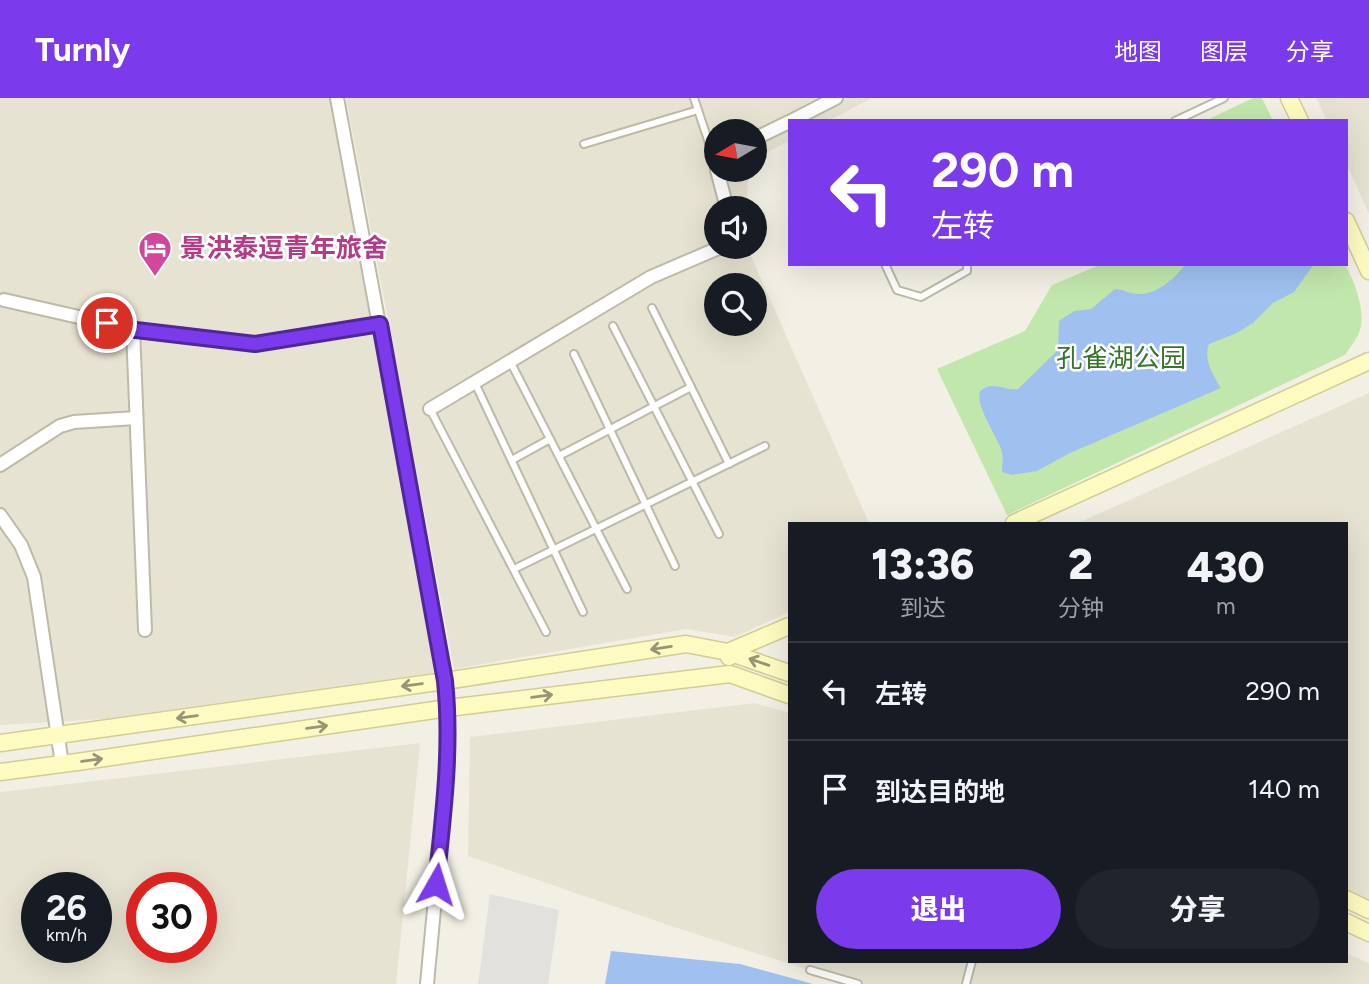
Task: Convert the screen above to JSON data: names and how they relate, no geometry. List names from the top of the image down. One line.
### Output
{"parks":["孔雀湖公园"],"places":{"hotel":["景洪泰逗青年旅舍"]},"north":"left","page":{"header":"Turnly","nav":["地图","图层","分享"],"turn":["290 m","左转"],"eta":["13:36","到达","2","分钟","430","m"],"list":[{"name":"左转","value":"290 m"},{"name":"到达目的地","value":"140 m"}],"buttons":["退出","分享"],"speed":"26 km/h","limit":"30"}}
